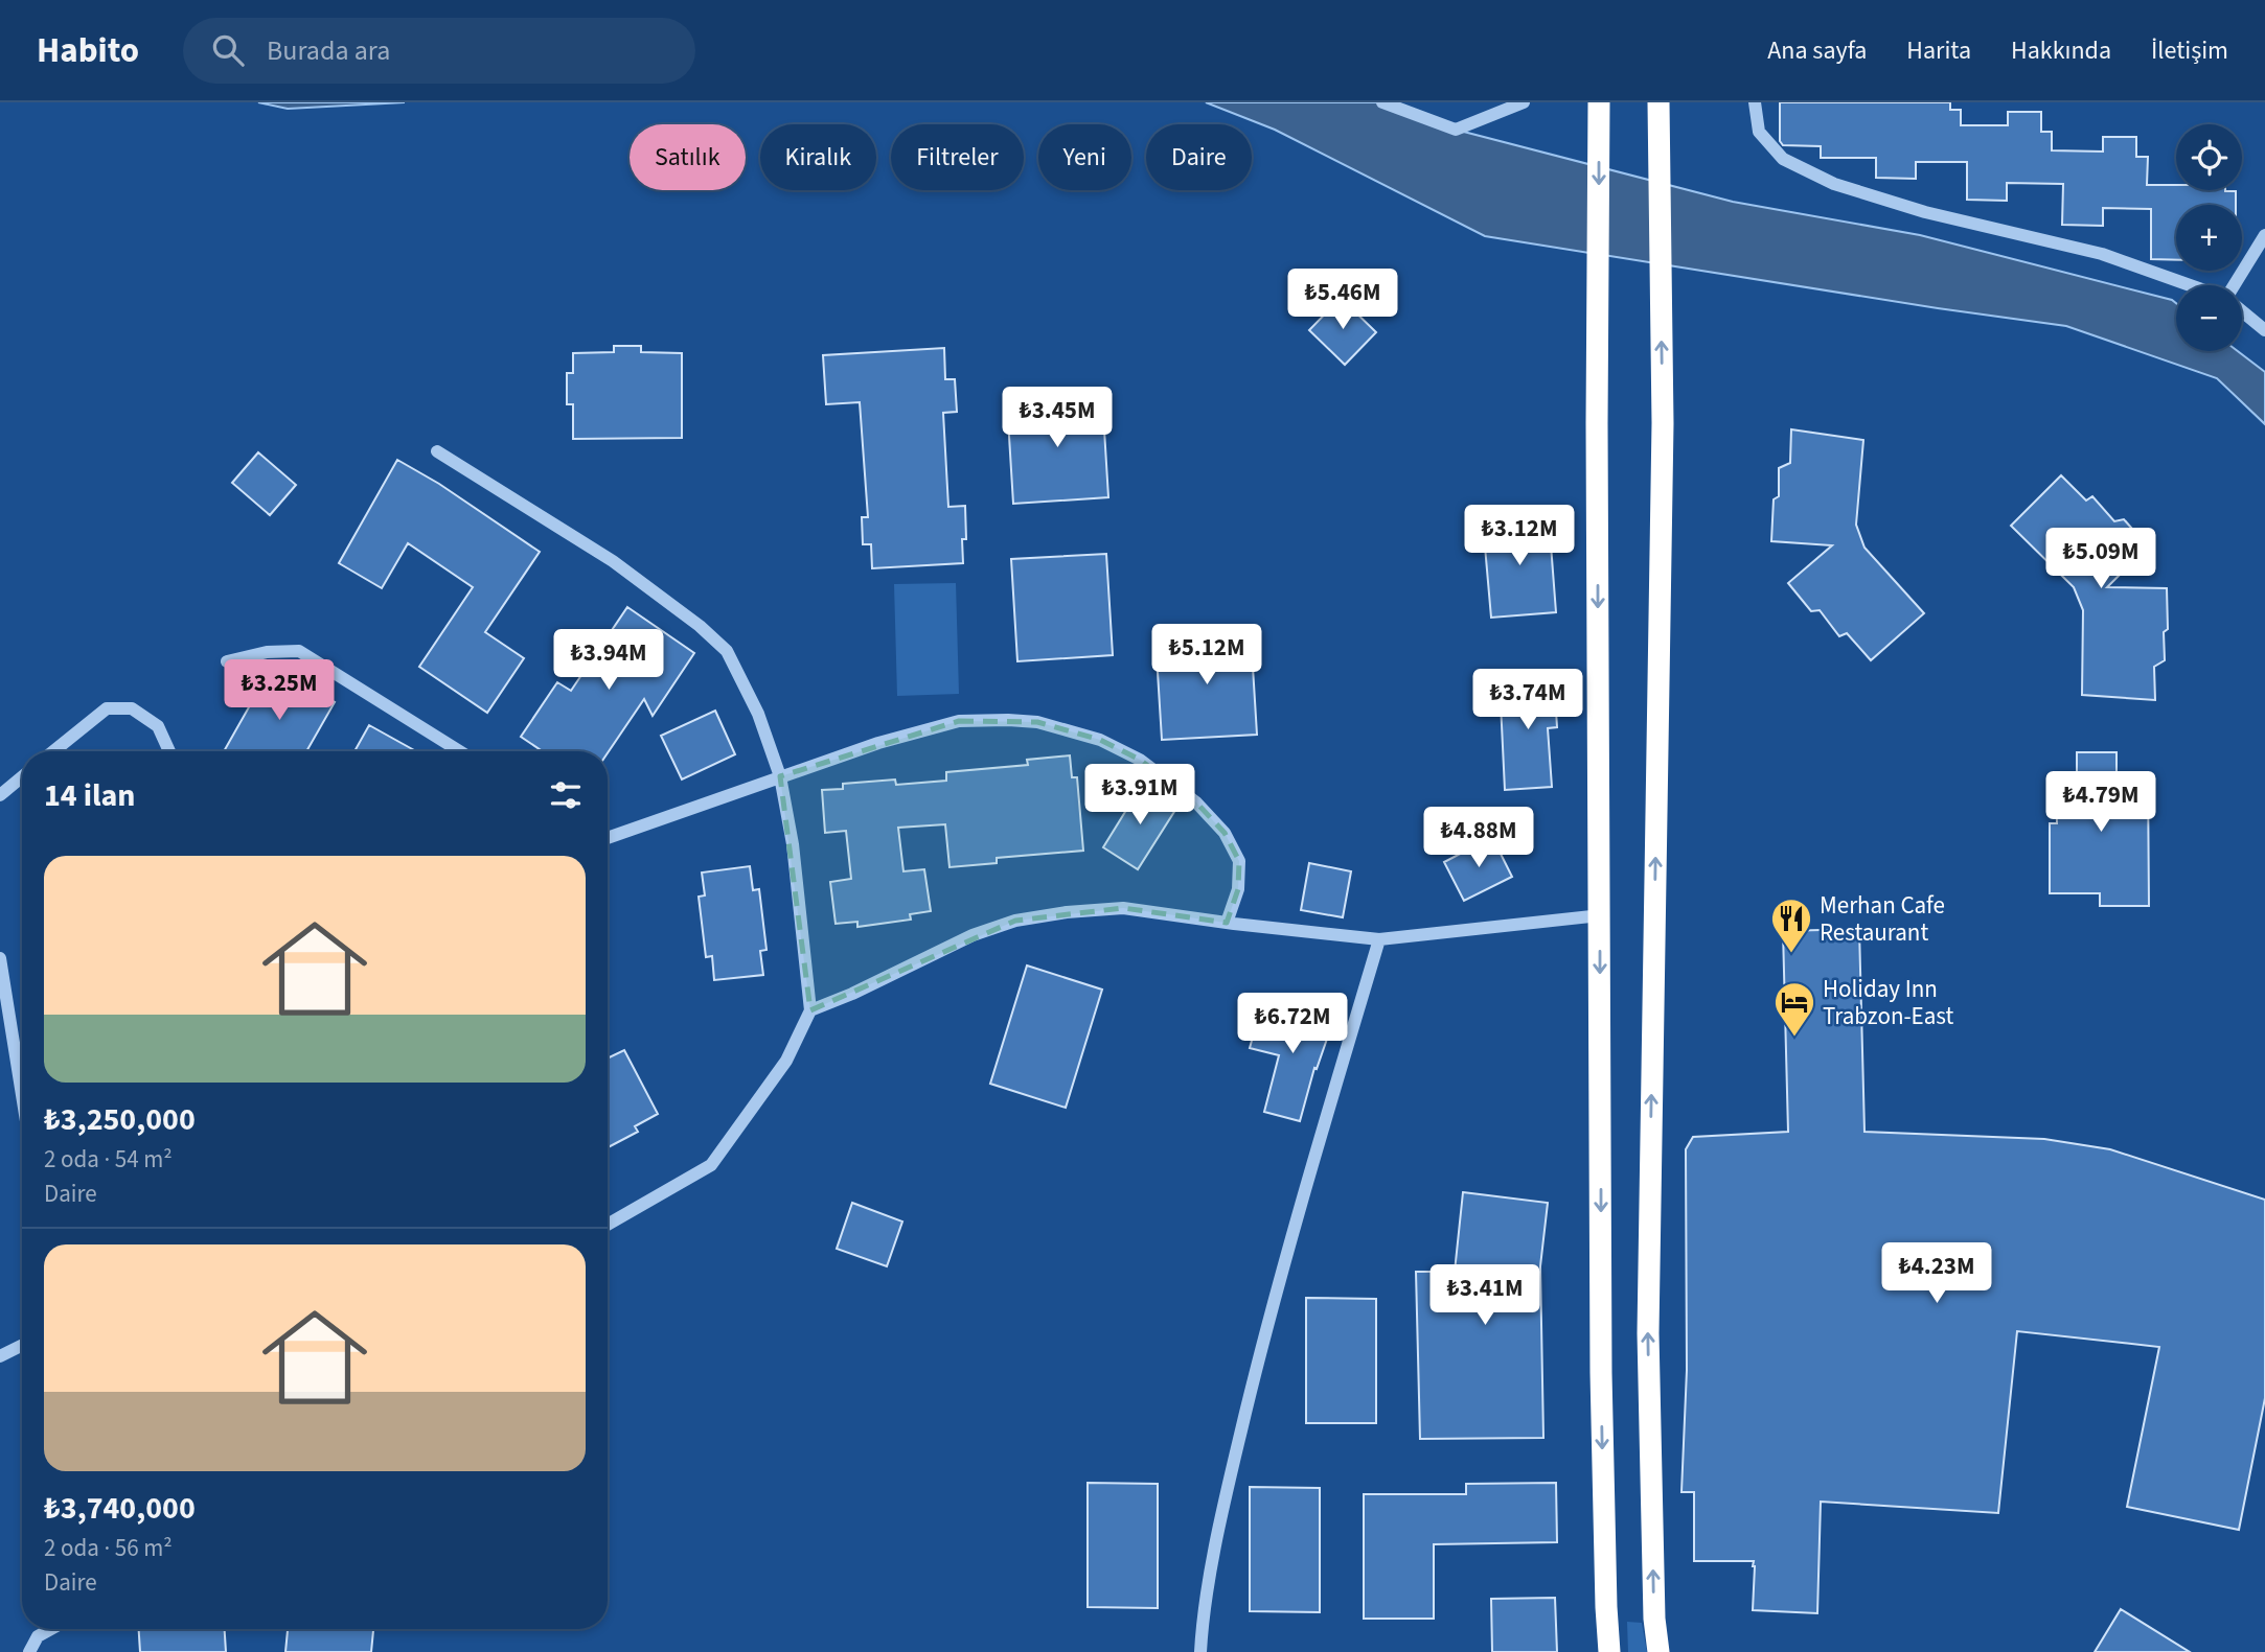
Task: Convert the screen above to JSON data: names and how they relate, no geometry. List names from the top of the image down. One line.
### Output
{"places":{"restaurant":["Merhan Cafe Restaurant"],"hotel":["Holiday Inn Trabzon-East"]},"page":{"header":"Habito","search":"Burada ara","nav":["Ana sayfa","Harita","Hakkında","İletişim"],"map_buttons":["+","−"],"chip":["Satılık","Kiralık","Filtreler","Yeni","Daire"],"price":["₺5.46M","₺3.45M","₺3.12M","₺5.09M","₺5.12M","₺3.94M","₺3.25M","₺3.74M","₺3.91M","₺4.79M","₺4.88M","₺6.72M","₺4.23M","₺3.41M"],"heading":"14 ilan","list":[{"name":"₺3,250,000","note":"2 oda · 54 m² · Daire"},{"name":"₺3,740,000","note":"2 oda · 56 m² · Daire"}]}}
